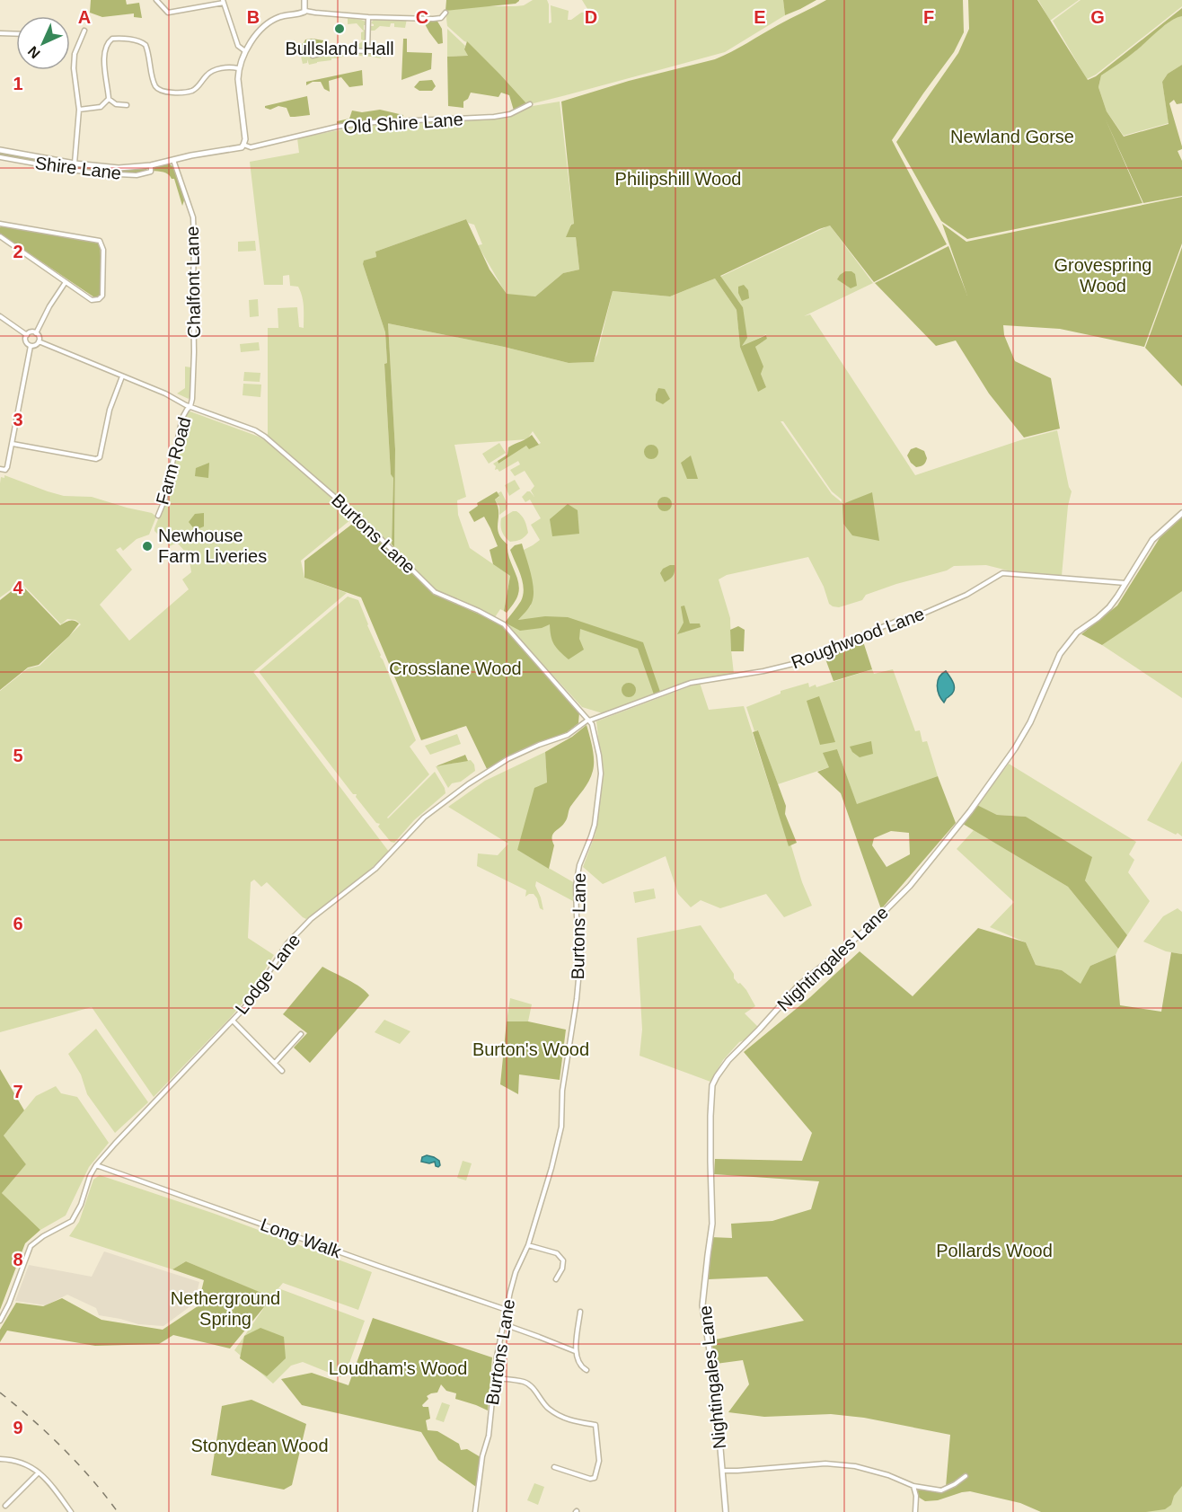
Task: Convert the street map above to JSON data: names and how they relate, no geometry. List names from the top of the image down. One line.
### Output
{"streets":{"main road":["Shire Lane","Nightingales Lane"],"street":["Old Shire Lane","Chalfont Lane","Farm Road","Burtons Lane","Roughwood Lane","Lodge Lane","Long Walk"]},"crossings":[["Old Shire Lane","Shire Lane"],["Shire Lane","Chalfont Lane"],["Chalfont Lane","Farm Road"],["Chalfont Lane","Burtons Lane"],["Farm Road","Burtons Lane"],["Burtons Lane","Roughwood Lane"],["Burtons Lane","Lodge Lane"],["Burtons Lane","Long Walk"],["Roughwood Lane","Nightingales Lane"],["Roughwood Lane","Lodge Lane"],["Lodge Lane","Long Walk"]],"parks":["Newland Gorse","Philipshill Wood","Grovespring Wood","Crosslane Wood","Burton's Wood","Pollards Wood","Netherground Spring","Loudham's Wood","Stonydean Wood"],"places":["Bullsland Hall","Newhouse Farm Liveries"],"north":"bottom left","grid":{"columns":["A","B","C","D","E","F","G"],"rows":["1","2","3","4","5","6","7","8","9"]}}
